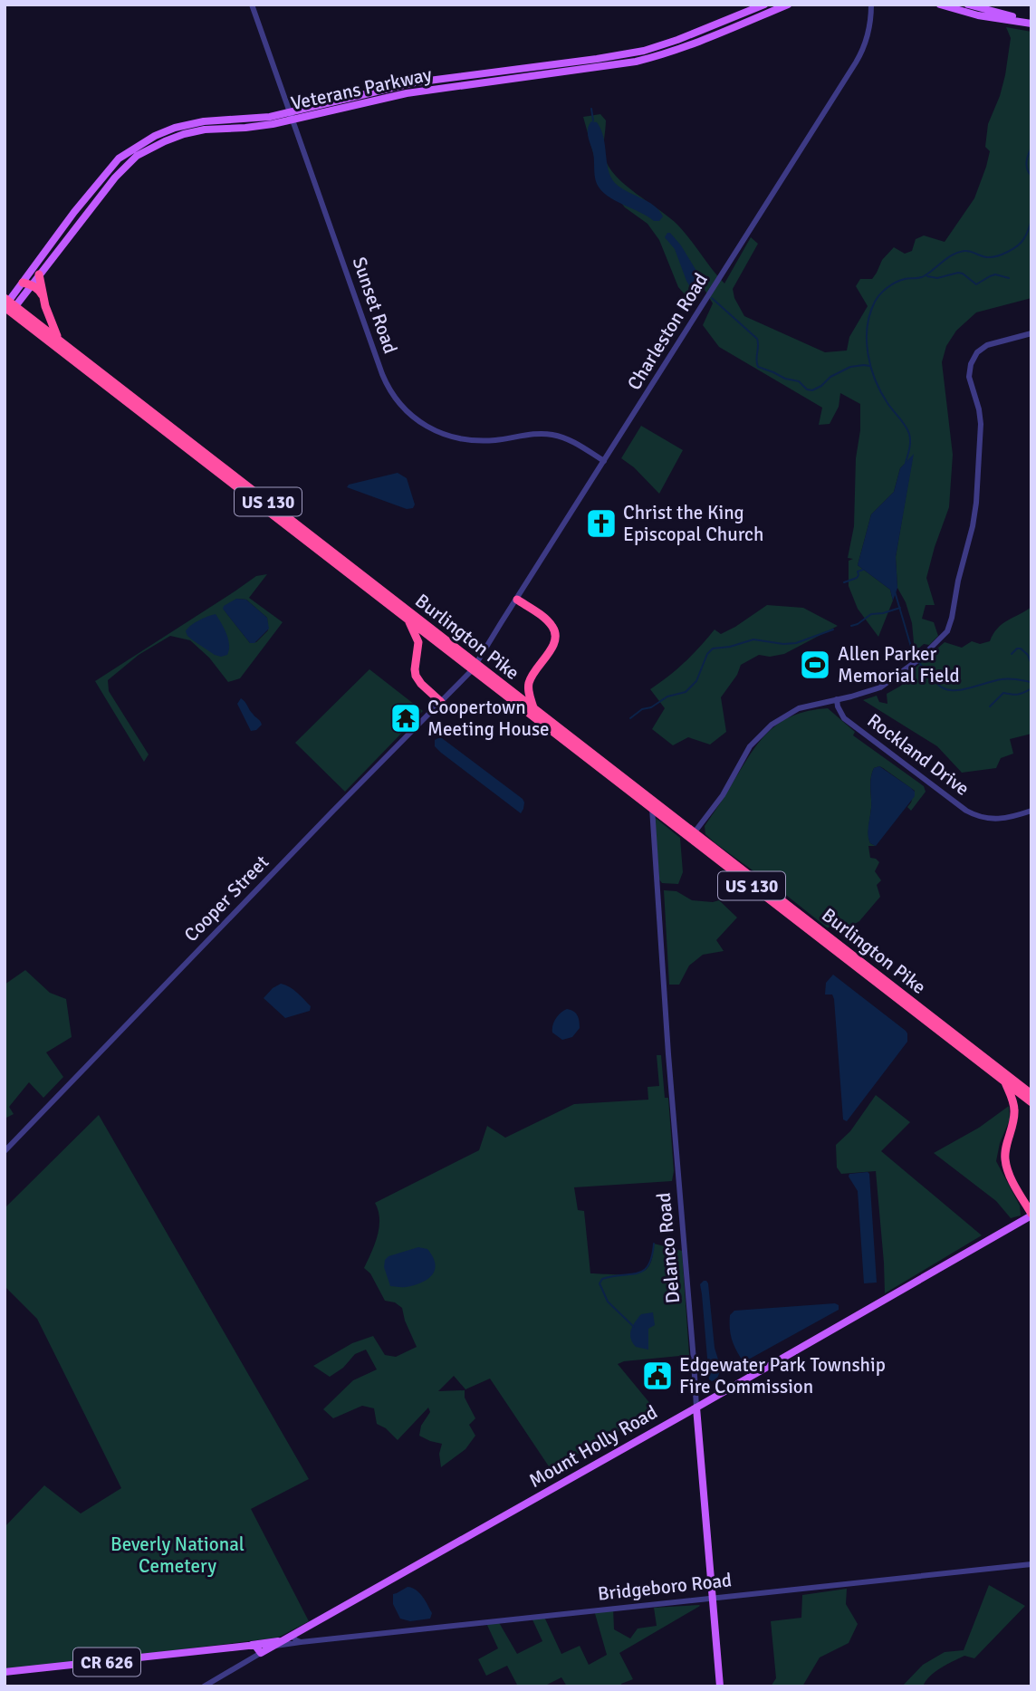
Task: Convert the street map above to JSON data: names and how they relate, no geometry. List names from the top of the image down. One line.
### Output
{"streets":{"highway":["US 130","Burlington Pike"],"main road":["Veterans Parkway","Delanco Road","Mount Holly Road","CR 626"],"street":["Sunset Road","Charleston Road","Rockland Drive","Cooper Street","Bridgeboro Road"]},"crossings":[["Veterans Parkway","Sunset Road"],["Veterans Parkway","Burlington Pike"],["Sunset Road","Charleston Road"],["Charleston Road","Burlington Pike"],["Charleston Road","Cooper Street"],["Burlington Pike","Cooper Street"],["Burlington Pike","Delanco Road"],["Delanco Road","Mount Holly Road"],["Delanco Road","Bridgeboro Road"],["Mount Holly Road","Bridgeboro Road"]],"parks":["Beverly National Cemetery"],"places":{"church":["Christ the King Episcopal Church"],"sports":["Allen Parker Memorial Field"],"temple":["Coopertown Meeting House"],"public building":["Edgewater Park Township Fire Commission"]}}
